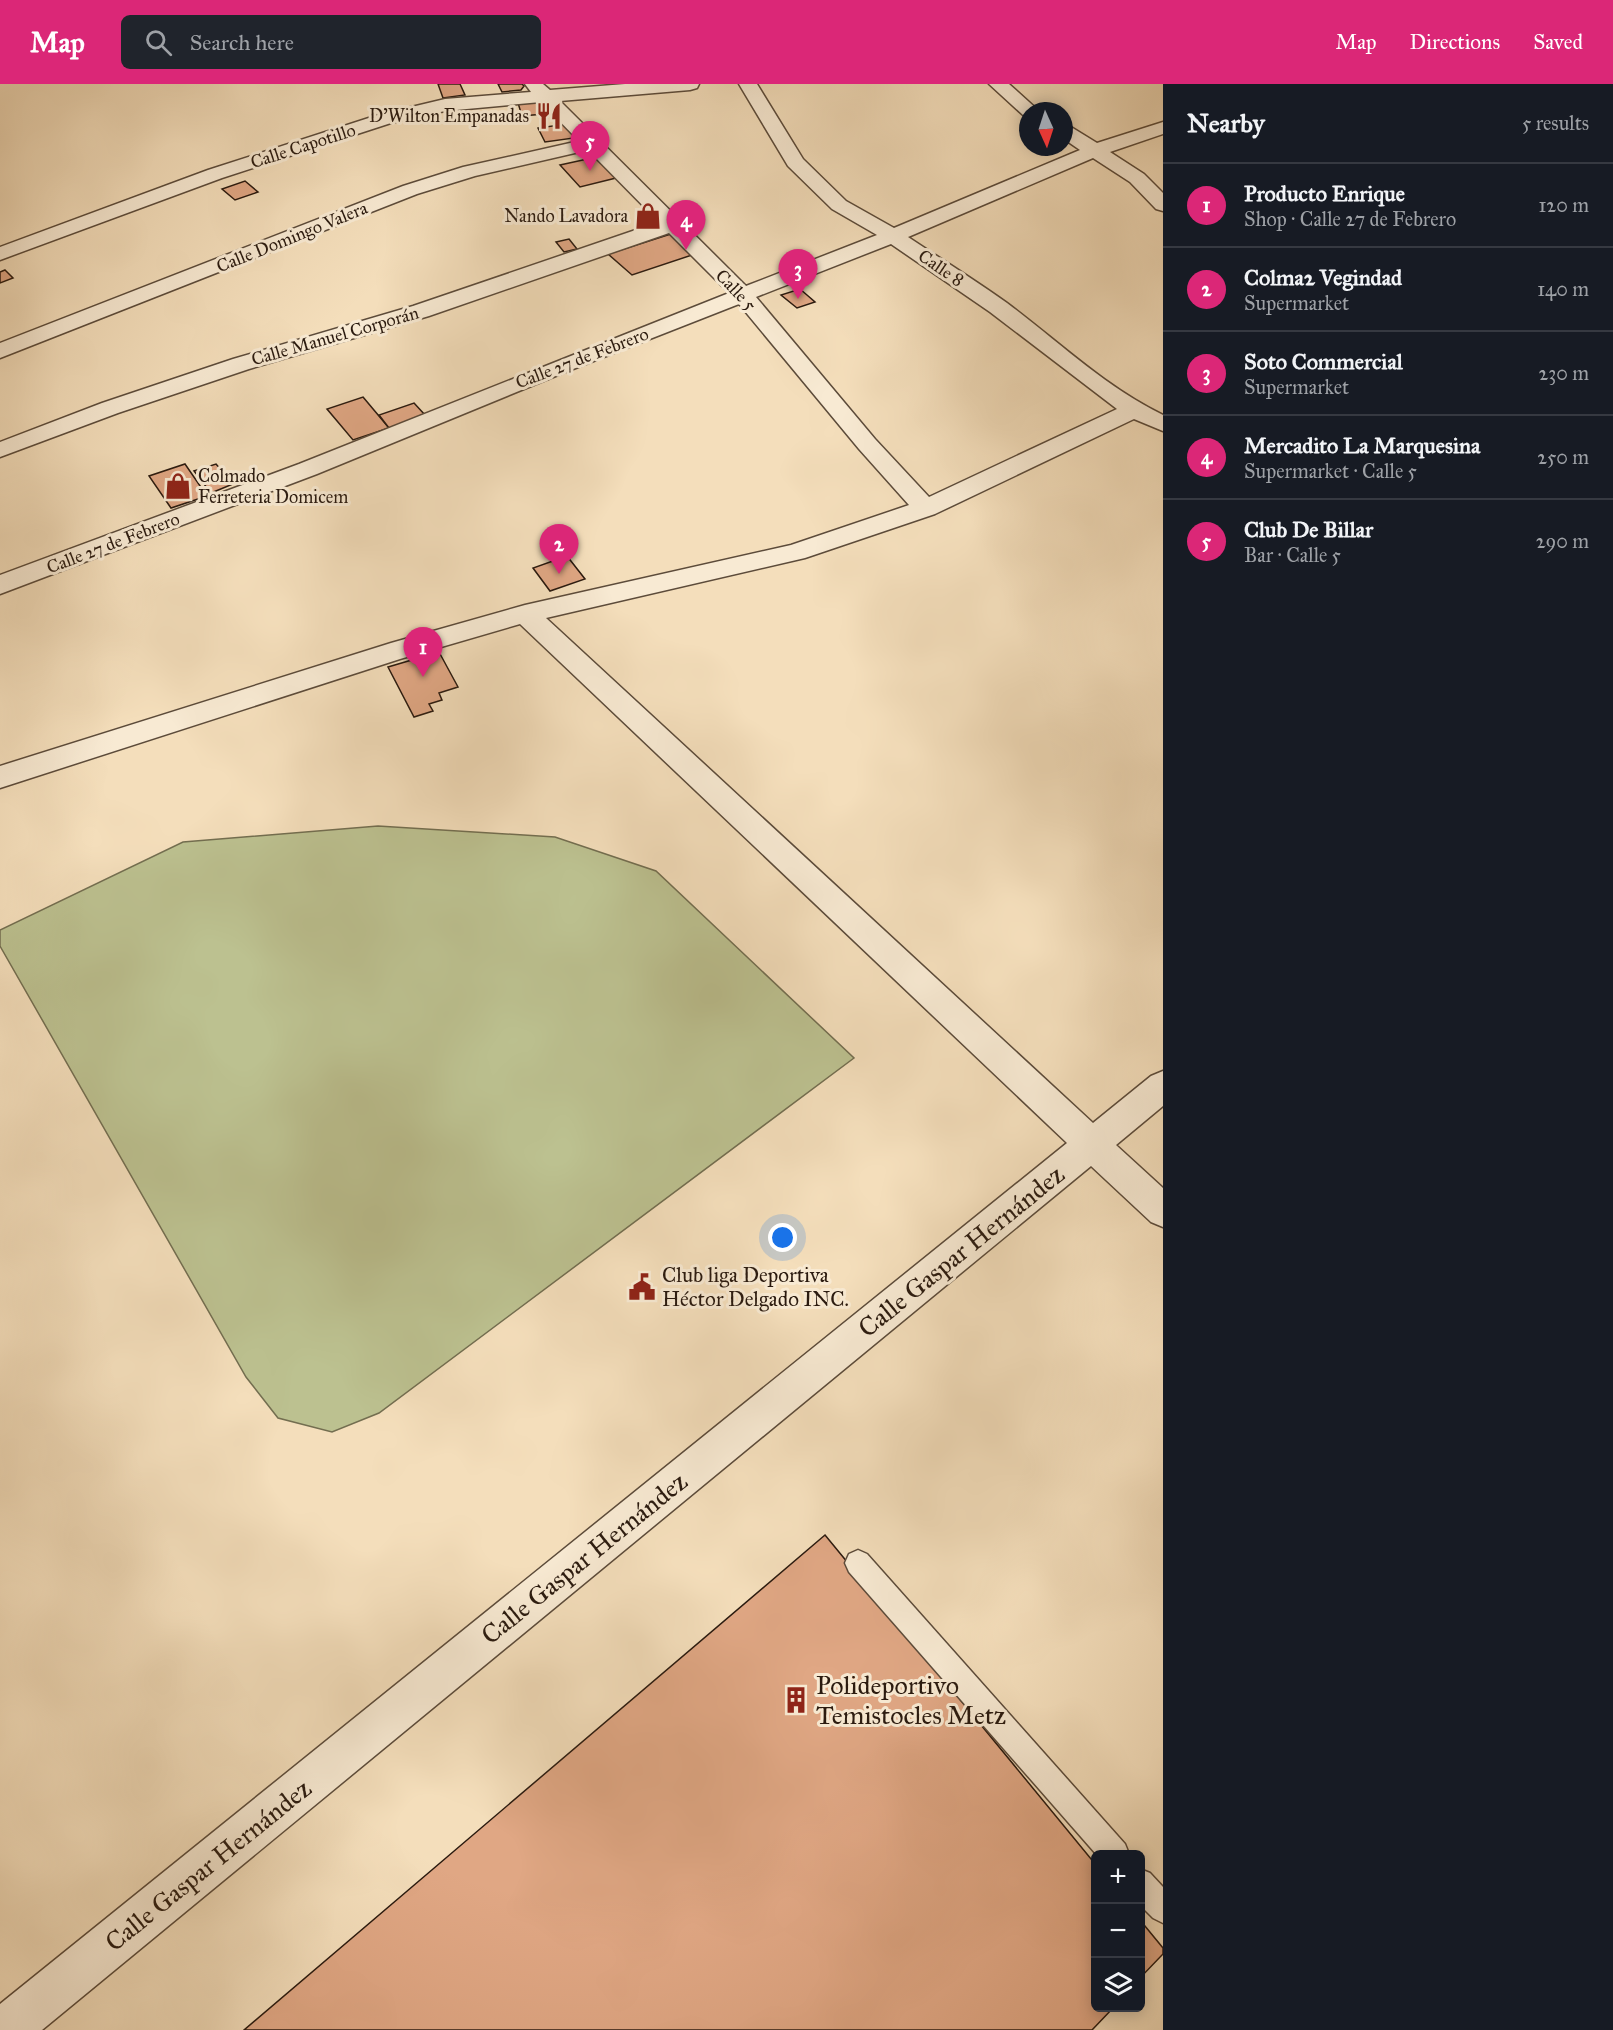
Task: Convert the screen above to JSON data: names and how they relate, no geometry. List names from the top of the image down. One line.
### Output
{"streets":{"street":["Calle Capotillo","Calle Domingo Valera","Calle 8","Calle 5","Calle Manuel Corporán","Calle 27 de Febrero","Calle Gaspar Hernández"]},"crossings":[["Calle Capotillo","Calle 5"],["Calle Domingo Valera","Calle 5"],["Calle 8","Calle 27 de Febrero"],["Calle 5","Calle Manuel Corporán"],["Calle 5","Calle 27 de Febrero"]],"places":{"restaurant":["D'Wilton Empanadas"],"shop":["Nando Lavadora","Colmado Ferreteria Domicem"],"public building":["Club liga Deportiva Héctor Delgado INC."],"building":["Polideportivo Temistocles Metz"]},"north":"bottom","page":{"header":"Map","search":"Search here","nav":["Map","Directions","Saved"],"heading":["Nearby","5 results"],"pins":["5","4","3","2","1"],"list":[{"mark":"1","name":"Producto Enrique","note":"Shop · Calle 27 de Febrero","value":"120 m"},{"mark":"2","name":"Colma2 Vegindad","note":"Supermarket","value":"140 m"},{"mark":"3","name":"Soto Commercial","note":"Supermarket","value":"230 m"},{"mark":"4","name":"Mercadito La Marquesina","note":"Supermarket · Calle 5","value":"250 m"},{"mark":"5","name":"Club De Billar","note":"Bar · Calle 5","value":"290 m"}],"map_buttons":["+","−"]}}
